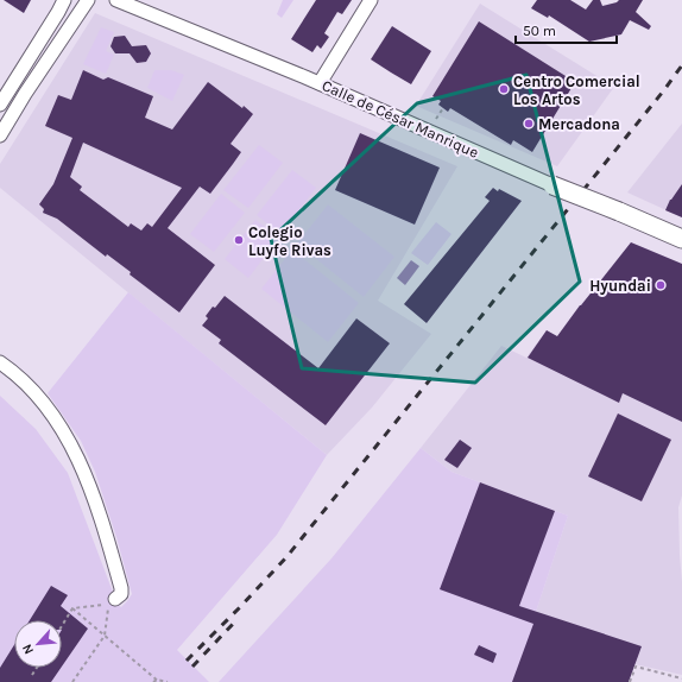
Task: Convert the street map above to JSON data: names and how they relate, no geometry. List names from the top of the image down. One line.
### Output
{"streets":{"street":["Calle de César Manrique"]},"places":["Centro Comercial Los Artos","Mercadona","Colegio Luyfe Rivas","Hyundai"],"scale_bar":"50 m","north":"bottom left"}
